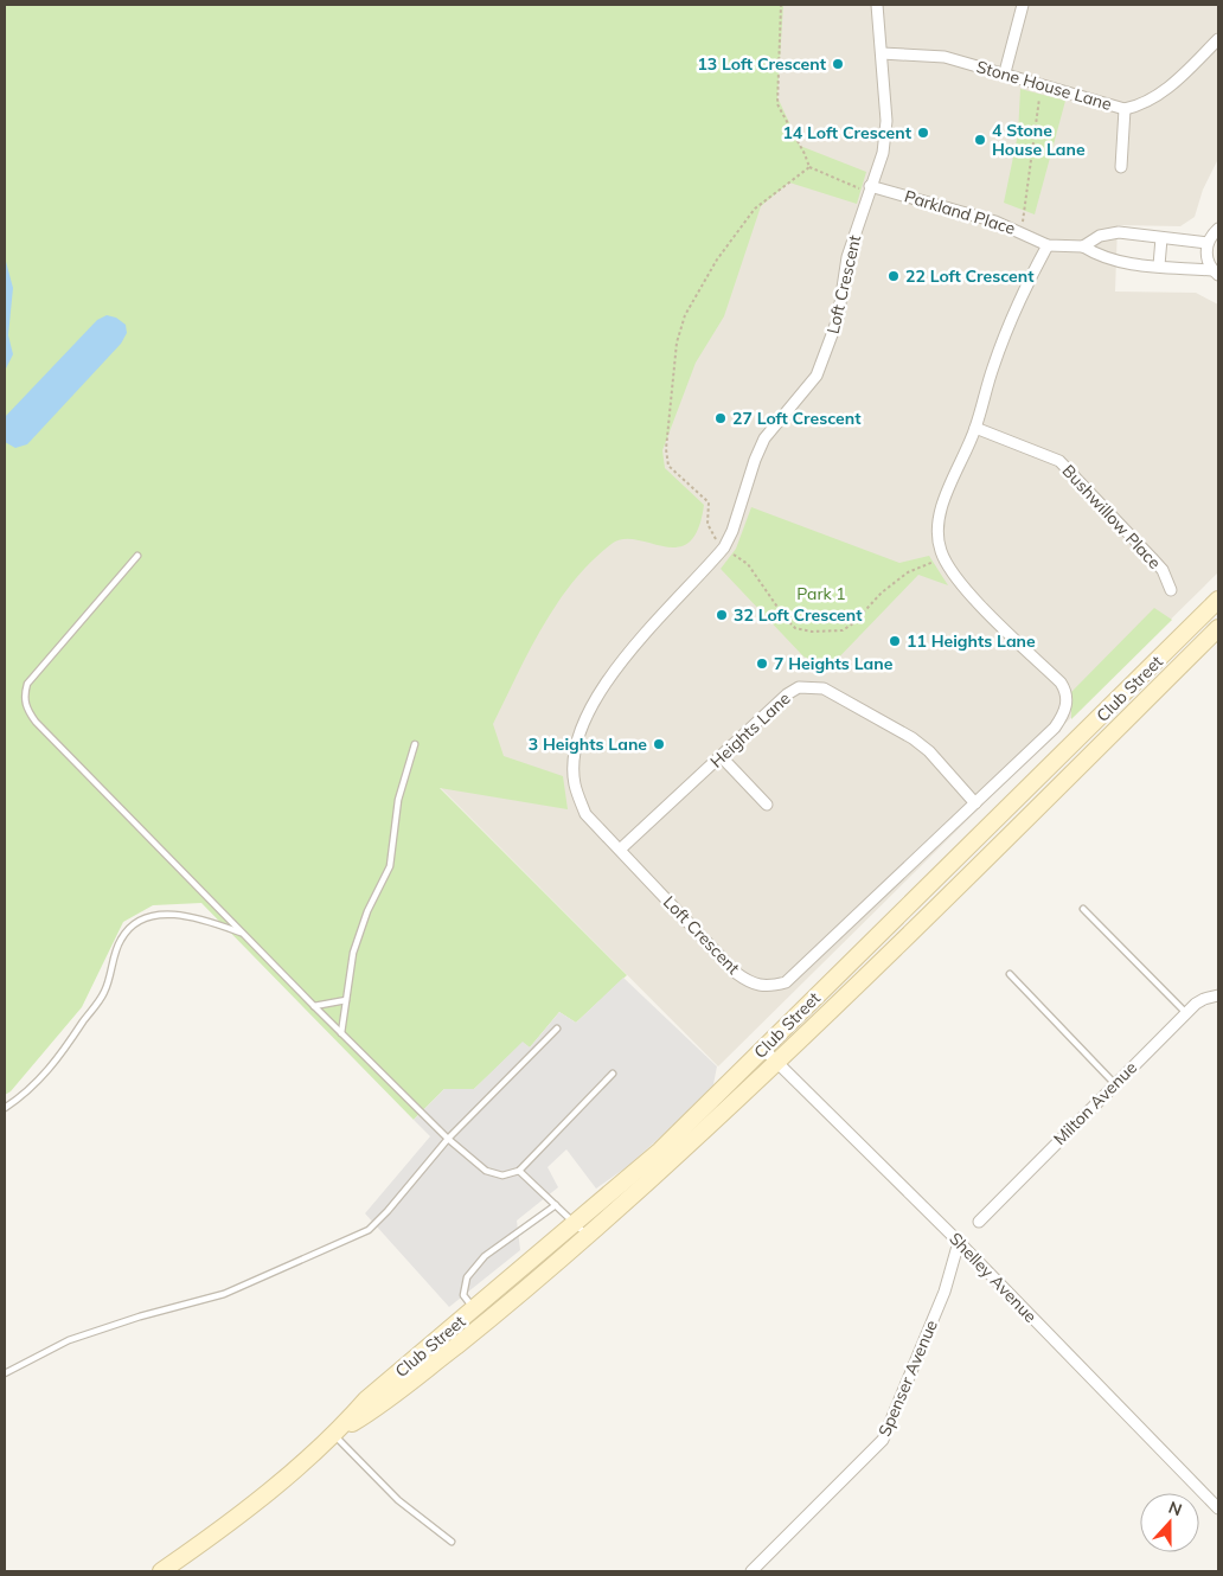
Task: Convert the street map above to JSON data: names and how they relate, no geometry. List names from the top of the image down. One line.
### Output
{"streets":{"main road":["Club Street"],"street":["Stone House Lane","Parkland Place","Loft Crescent","Bushwillow Place","Heights Lane","Milton Avenue","Shelley Avenue","Spenser Avenue"]},"crossings":[["Stone House Lane","Loft Crescent"],["Parkland Place","Loft Crescent"],["Loft Crescent","Bushwillow Place"],["Loft Crescent","Heights Lane"],["Club Street","Shelley Avenue"],["Shelley Avenue","Spenser Avenue"]],"parks":["Park 1"],"places":["13 Loft Crescent","14 Loft Crescent","4 Stone House Lane","22 Loft Crescent","27 Loft Crescent","32 Loft Crescent","11 Heights Lane","7 Heights Lane","3 Heights Lane"],"north":"top"}
